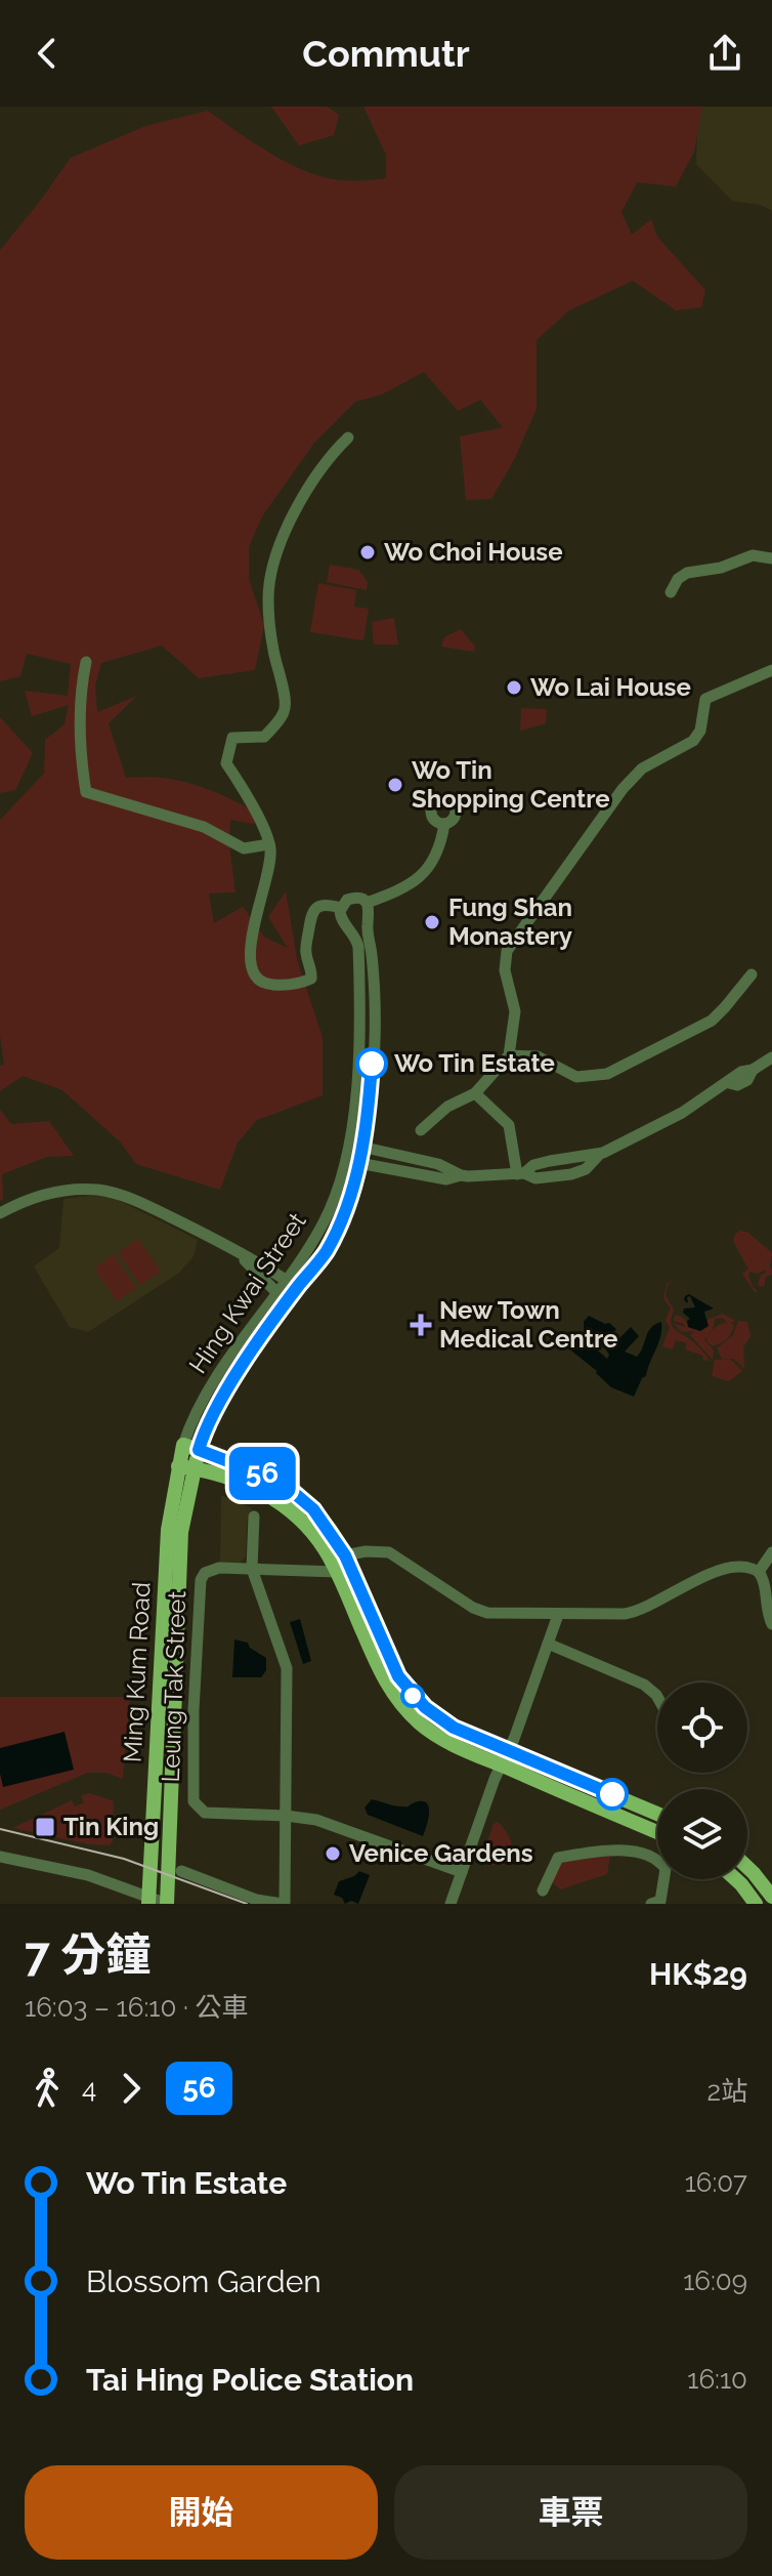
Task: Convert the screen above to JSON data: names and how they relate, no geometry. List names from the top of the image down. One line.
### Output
{"streets":{"main road":["Ming Kum Road"],"street":["Hing Kwai Street","Leung Tak Street"]},"crossings":[["Hing Kwai Street","Ming Kum Road"]],"places":{"other":["Wo Choi House","Wo Lai House","Wo Tin Shopping Centre","Fung Shan Monastery","Wo Tin Estate","Venice Gardens"],"health":["New Town Medical Centre"],"transit":["Tin King"]},"lines":["bus line 56"],"page":{"header":"Commutr","on_map":"56","heading":["7 分鐘","16:03 – 16:10 · 公車","HK$29"],"legs":["4","56","2站"],"list":[{"name":"Wo Tin Estate","value":"16:07"},{"name":"Blossom Garden","value":"16:09"},{"name":"Tai Hing Police Station","value":"16:10"}],"buttons":["開始","車票"]}}
